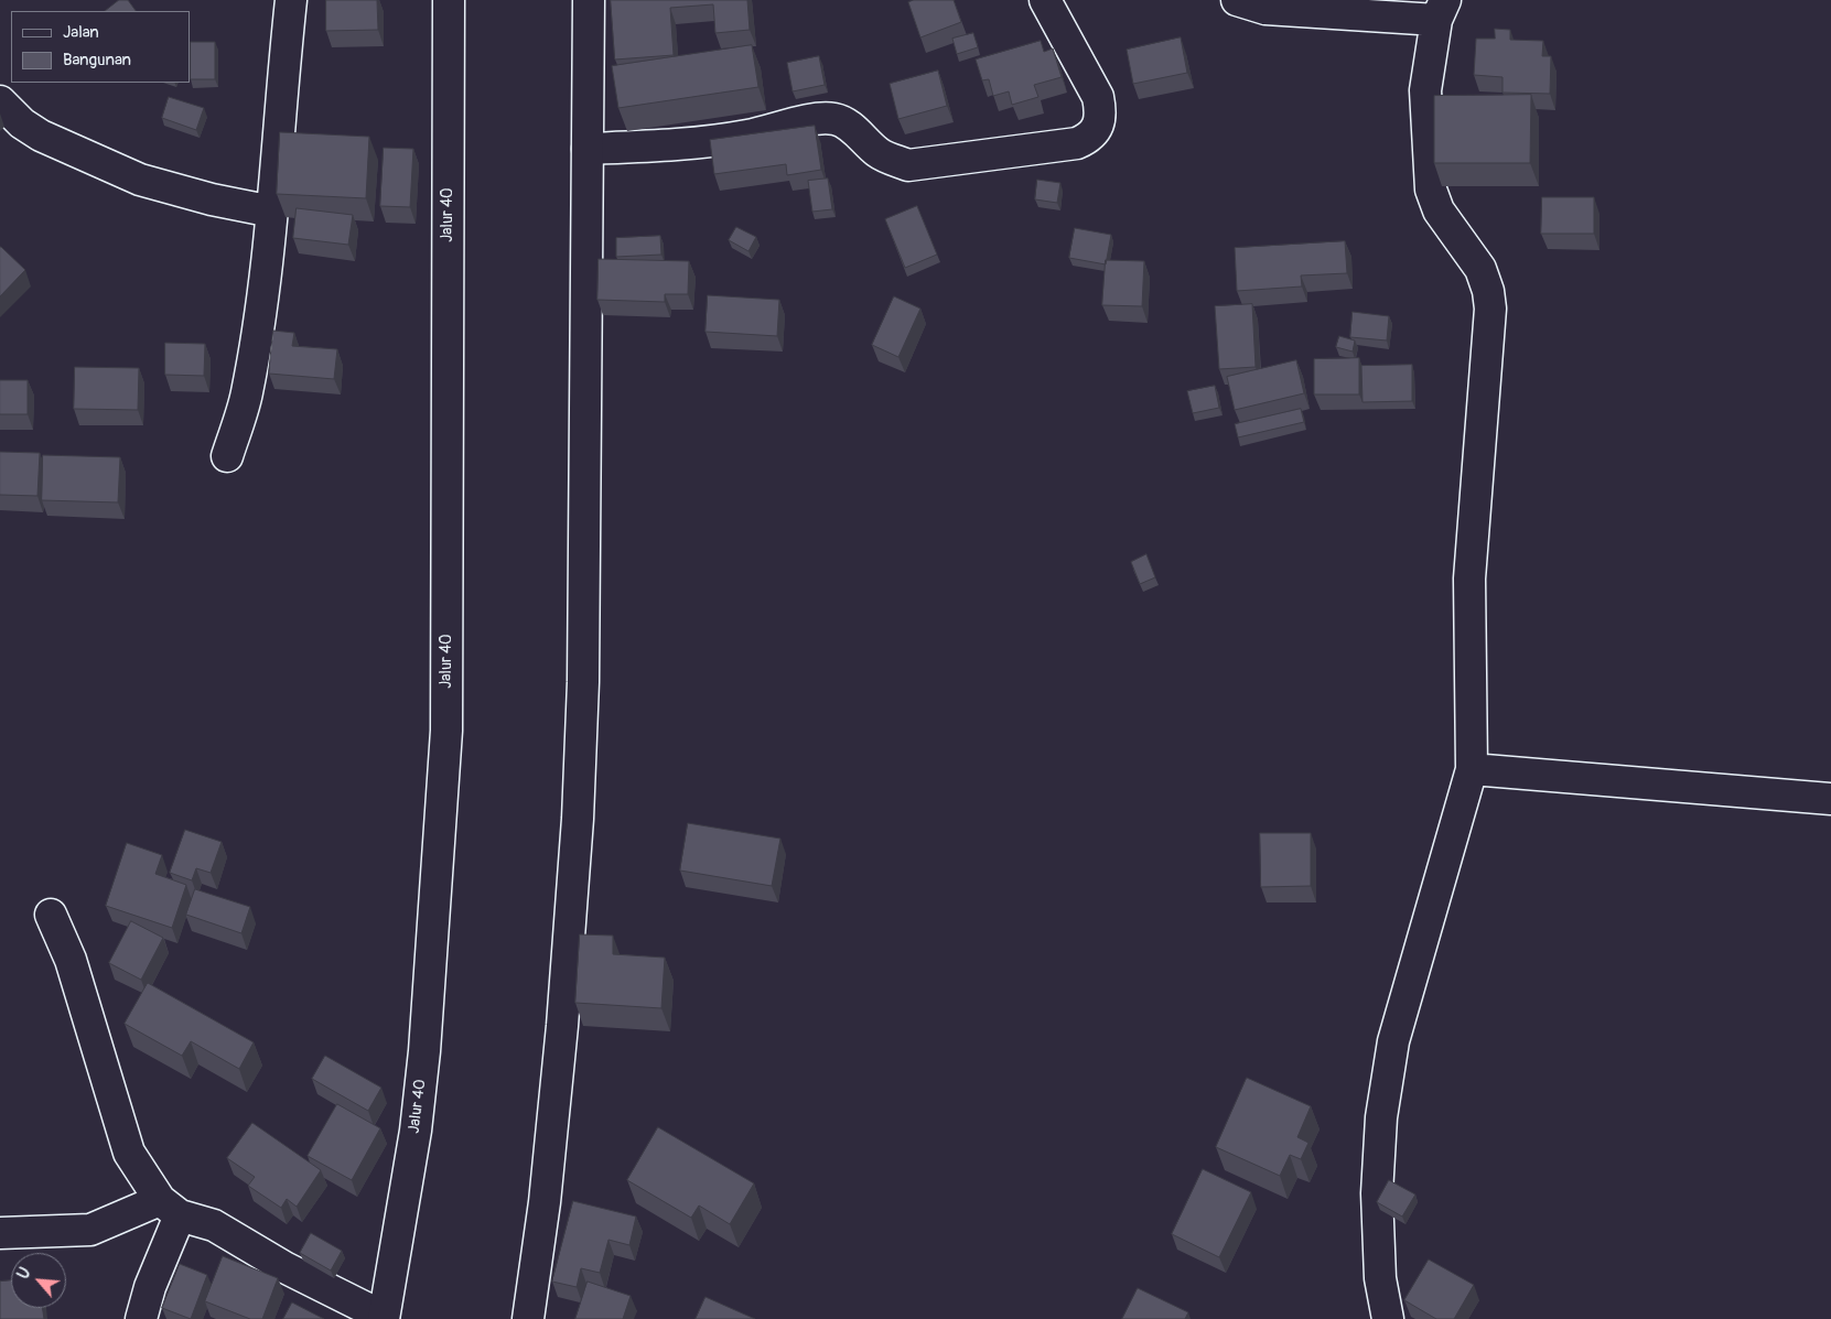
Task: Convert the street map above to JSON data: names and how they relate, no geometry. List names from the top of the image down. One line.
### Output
{"streets":{"main road":["Jalur 40"]},"legend":["Jalan","Bangunan"],"north":"top left"}
